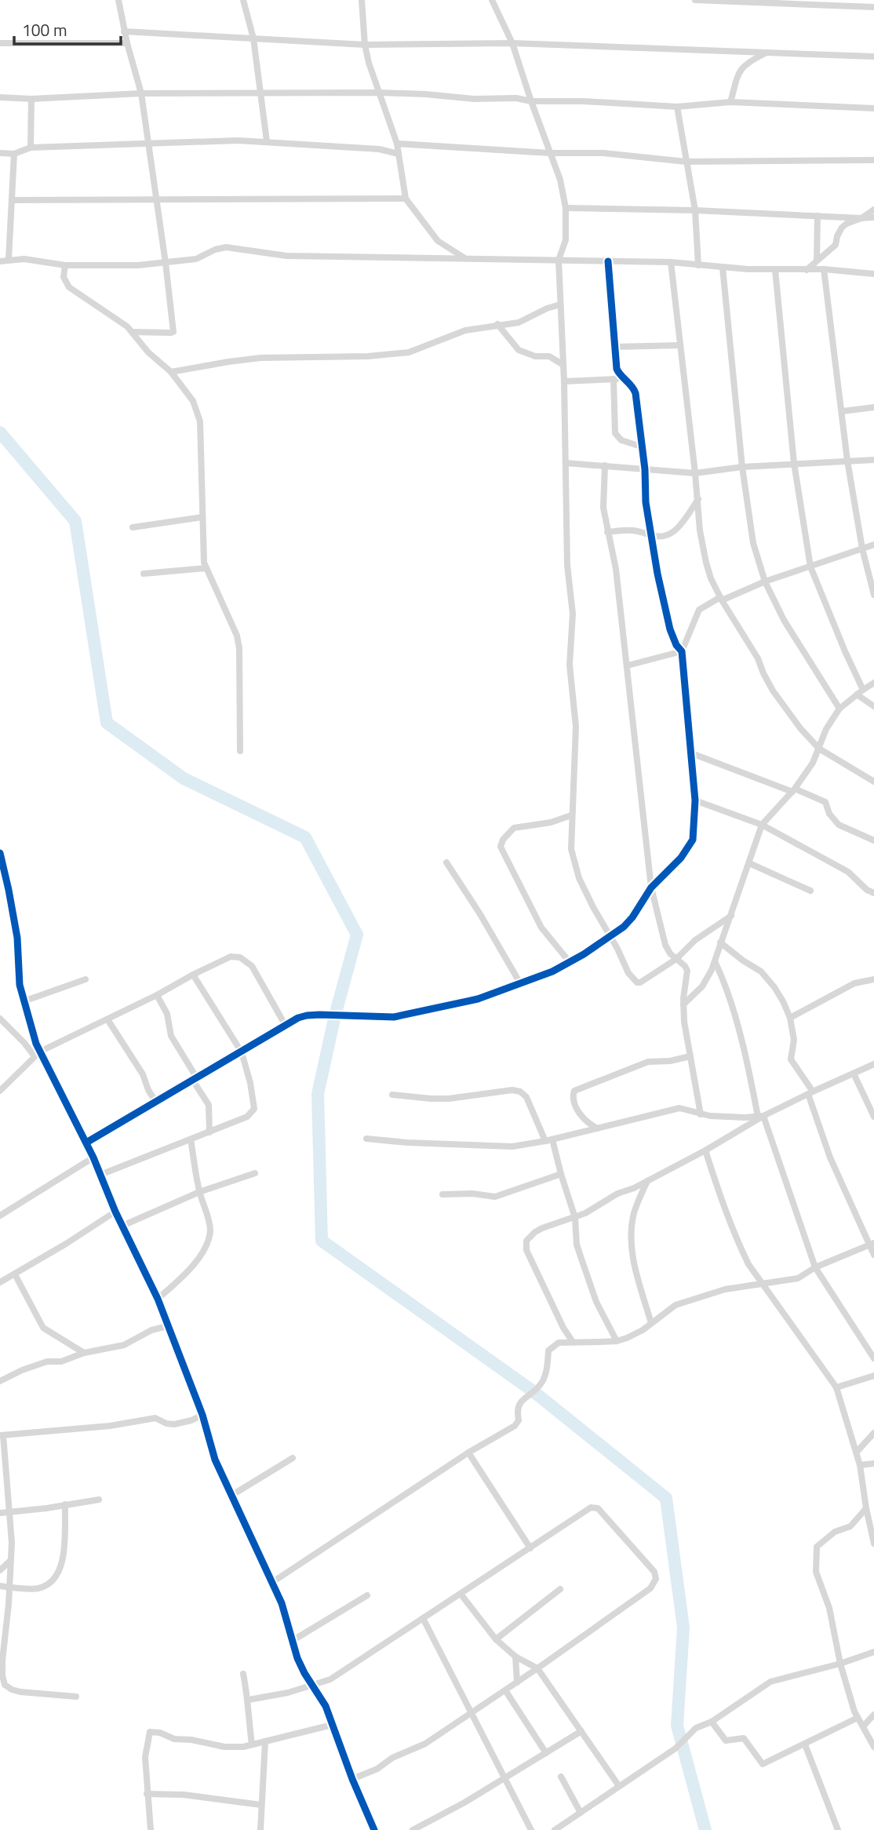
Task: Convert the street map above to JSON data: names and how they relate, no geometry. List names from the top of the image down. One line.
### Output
{"scale_bar":"100 m"}
